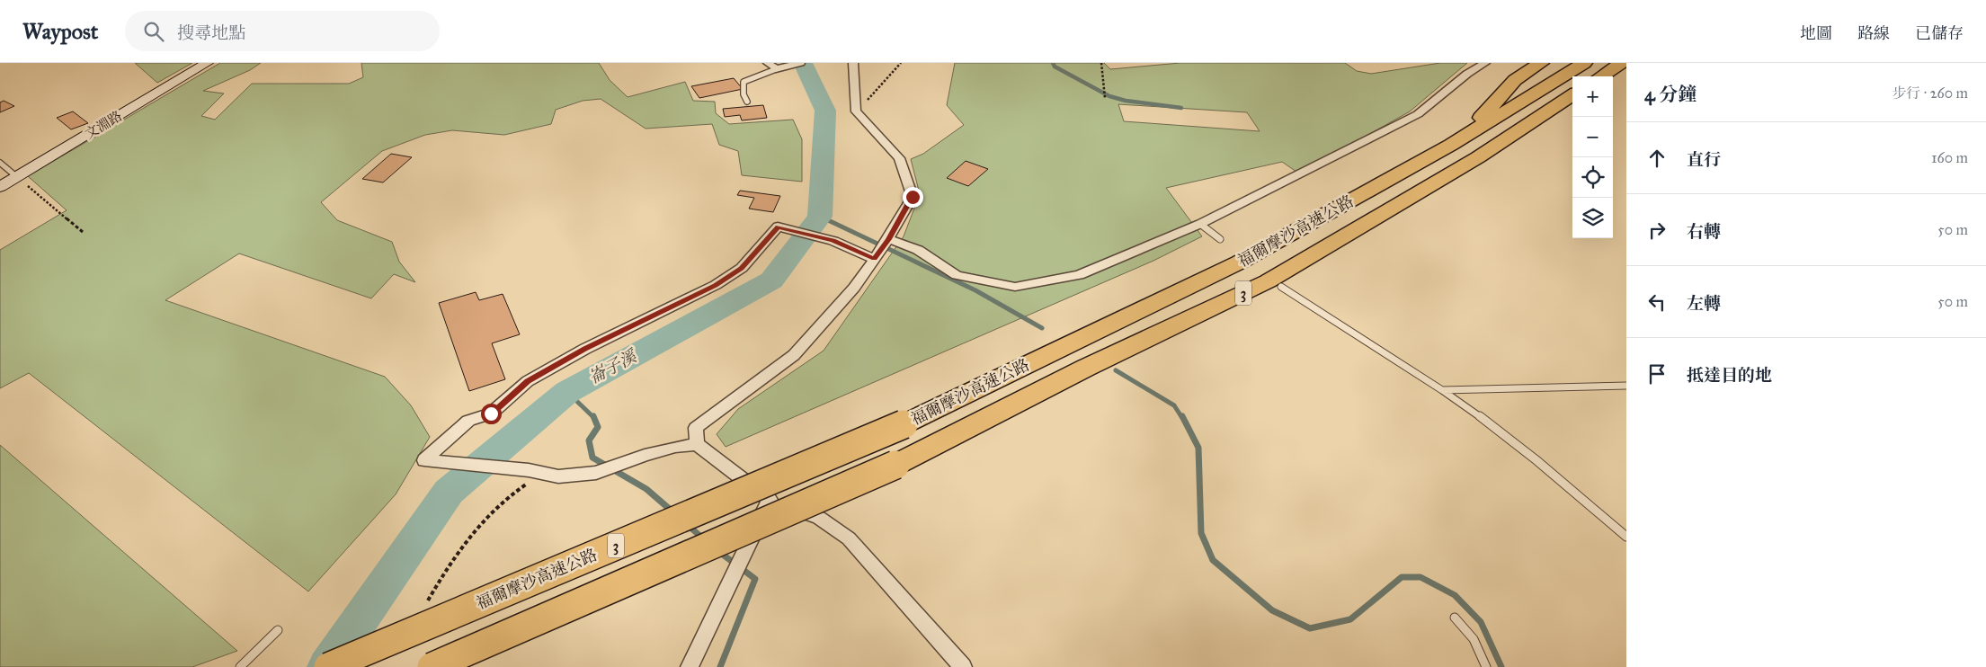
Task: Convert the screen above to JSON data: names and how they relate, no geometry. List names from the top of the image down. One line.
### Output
{"streets":{"highway":["福爾摩沙高速公路","3"],"street":["文淵路"]},"water":["崙子溪"],"page":{"header":"Waypost","search":"搜尋地點","nav":["地圖","路線","已儲存"],"heading":["4 分鐘","步行 · 260 m"],"map_buttons":["+","−"],"list":[["直行","160 m"],["右轉","50 m"],["左轉","50 m"],"抵達目的地"]}}
